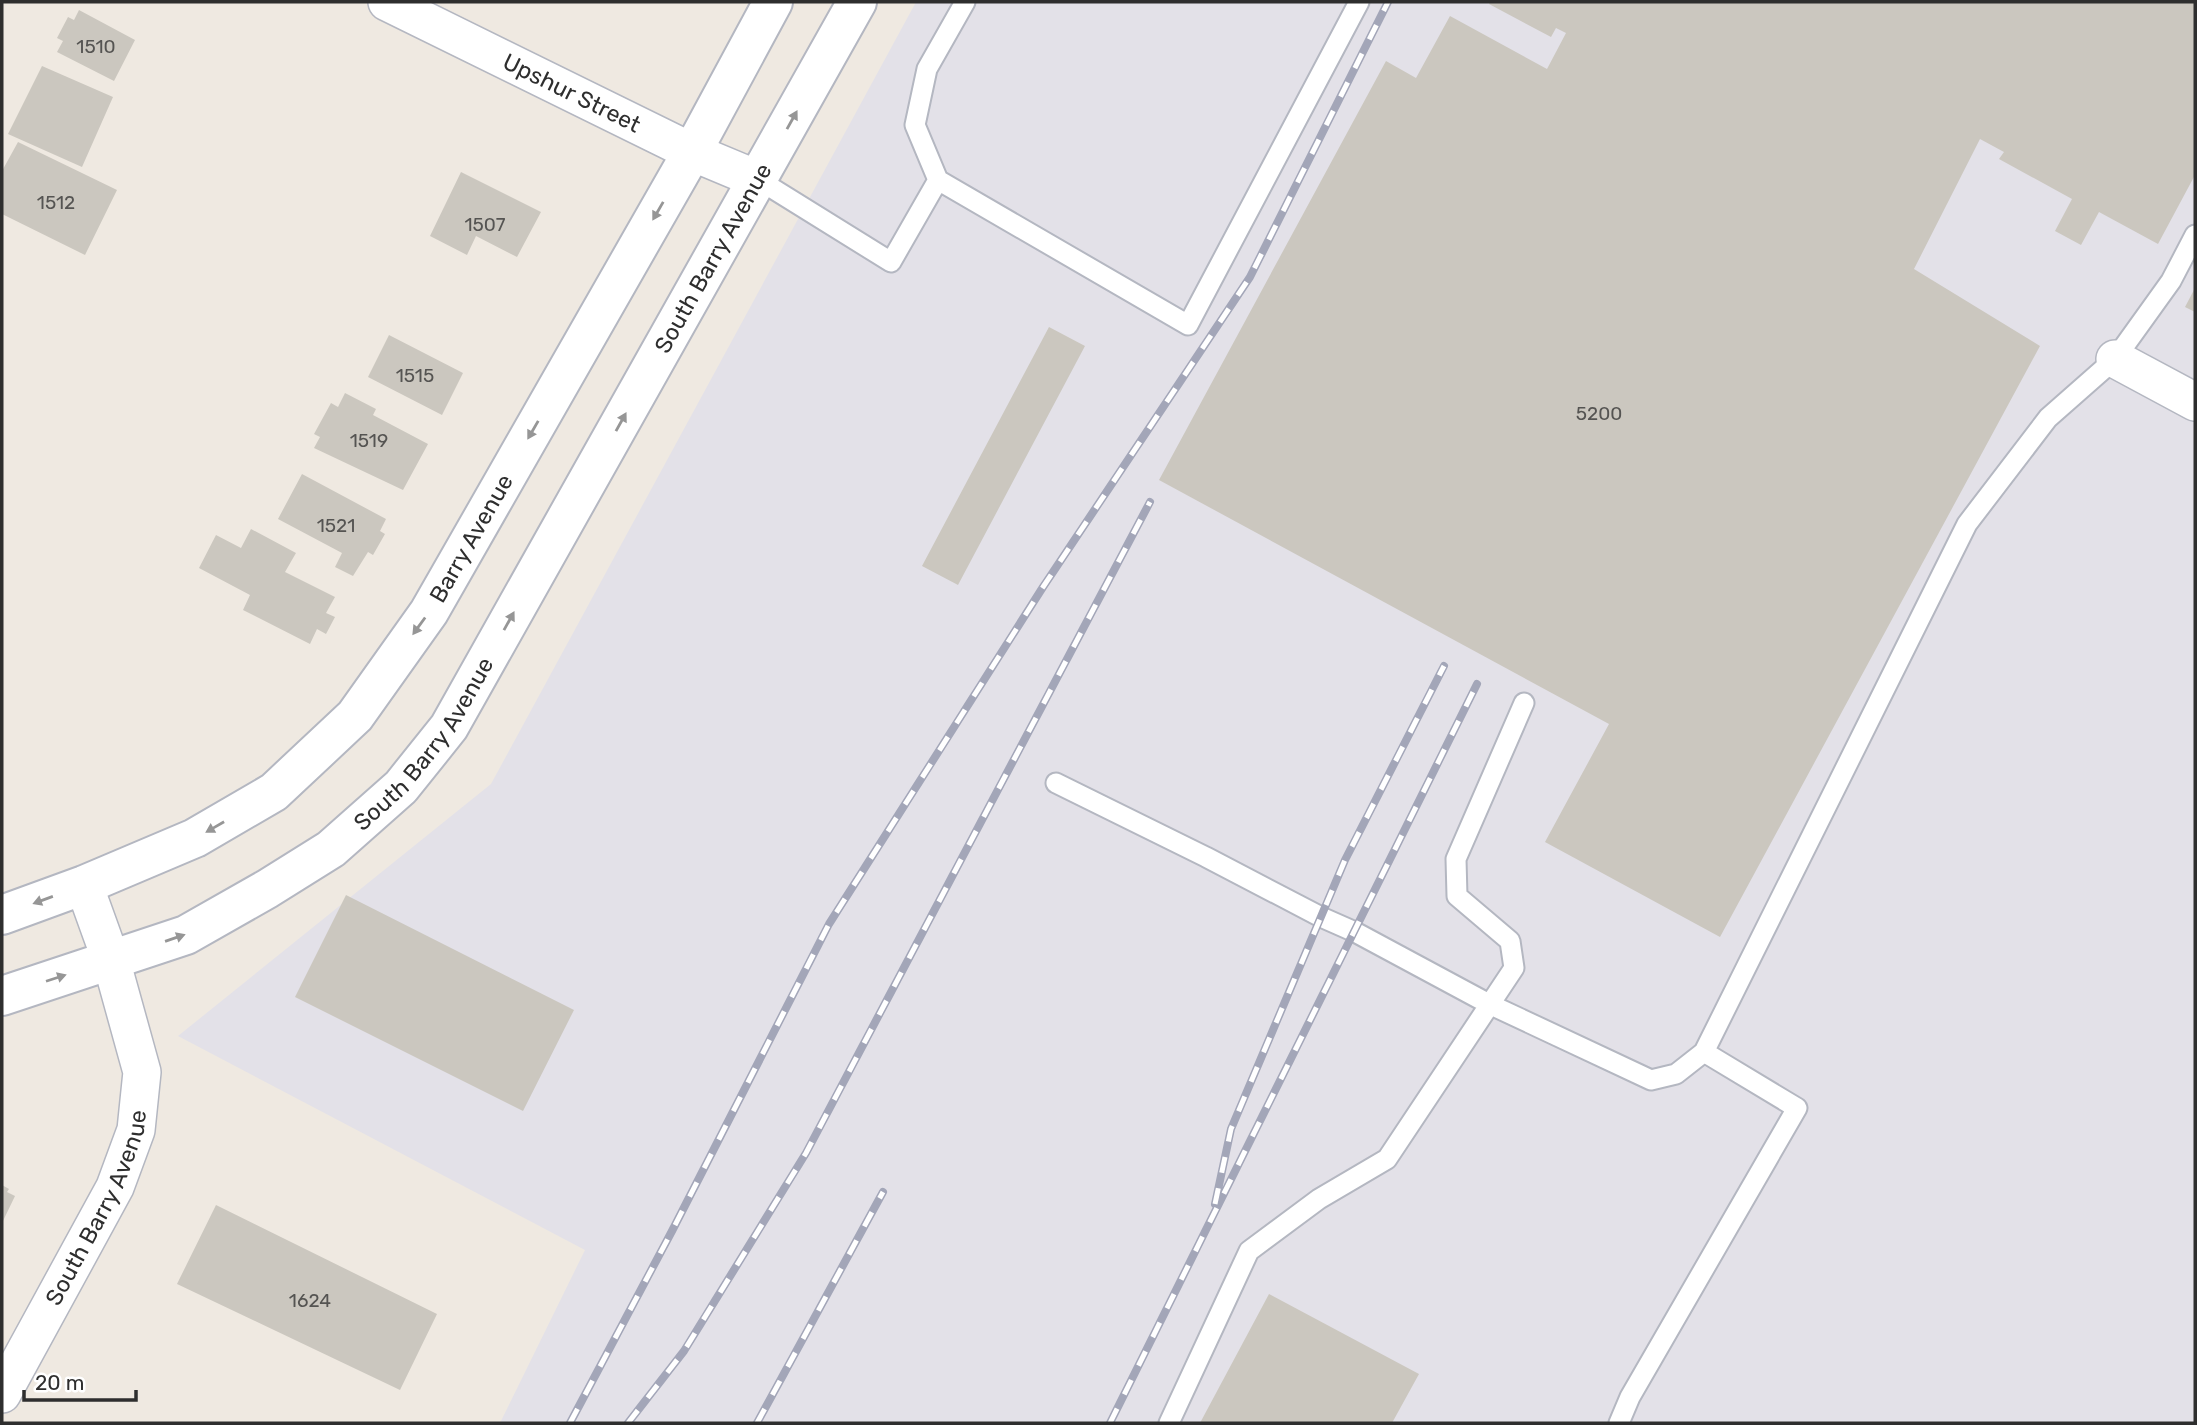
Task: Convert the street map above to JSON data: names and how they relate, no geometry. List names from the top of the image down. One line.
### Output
{"streets":{"main road":["South Barry Avenue","Barry Avenue"],"street":["Upshur Street"]},"crossings":[["Upshur Street","South Barry Avenue"],["Upshur Street","Barry Avenue"]],"one_way":["South Barry Avenue","Barry Avenue"],"house_numbers":["1510","1512","1507","1515","5200","1519","1521","1624"],"scale_bar":"20 m"}
